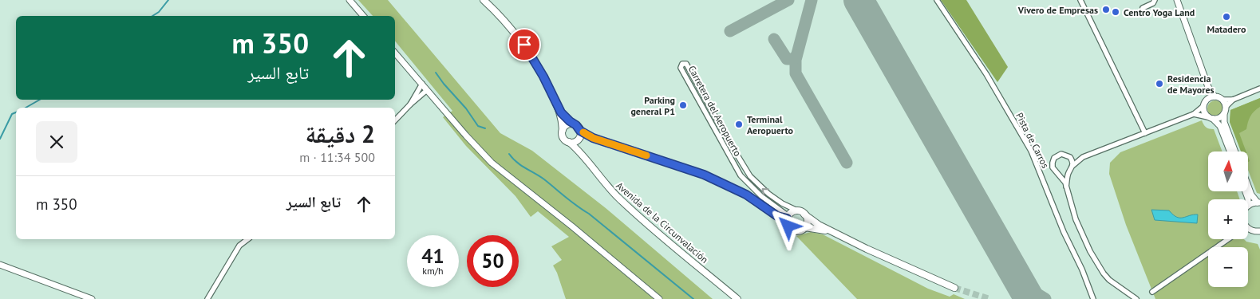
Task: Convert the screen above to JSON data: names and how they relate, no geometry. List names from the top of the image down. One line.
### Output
{"streets":{"main road":["Avenida de la Circunvalación"],"street":["Carretera del Aeropuerto","Pista de Carros"]},"places":["Vivero de Empresas","Centro Yoga Land","Matadero","Residencia de Mayores","Parking general P1","Terminal Aeropuerto"],"north":"top","page":{"turn":["350 m","تابع السير"],"heading":["2 دقيقة","500 m · 11:34"],"map_buttons":["+","−"],"list":[{"name":"تابع السير","value":"350 m"}],"speed":"41 km/h","limit":"50"}}
